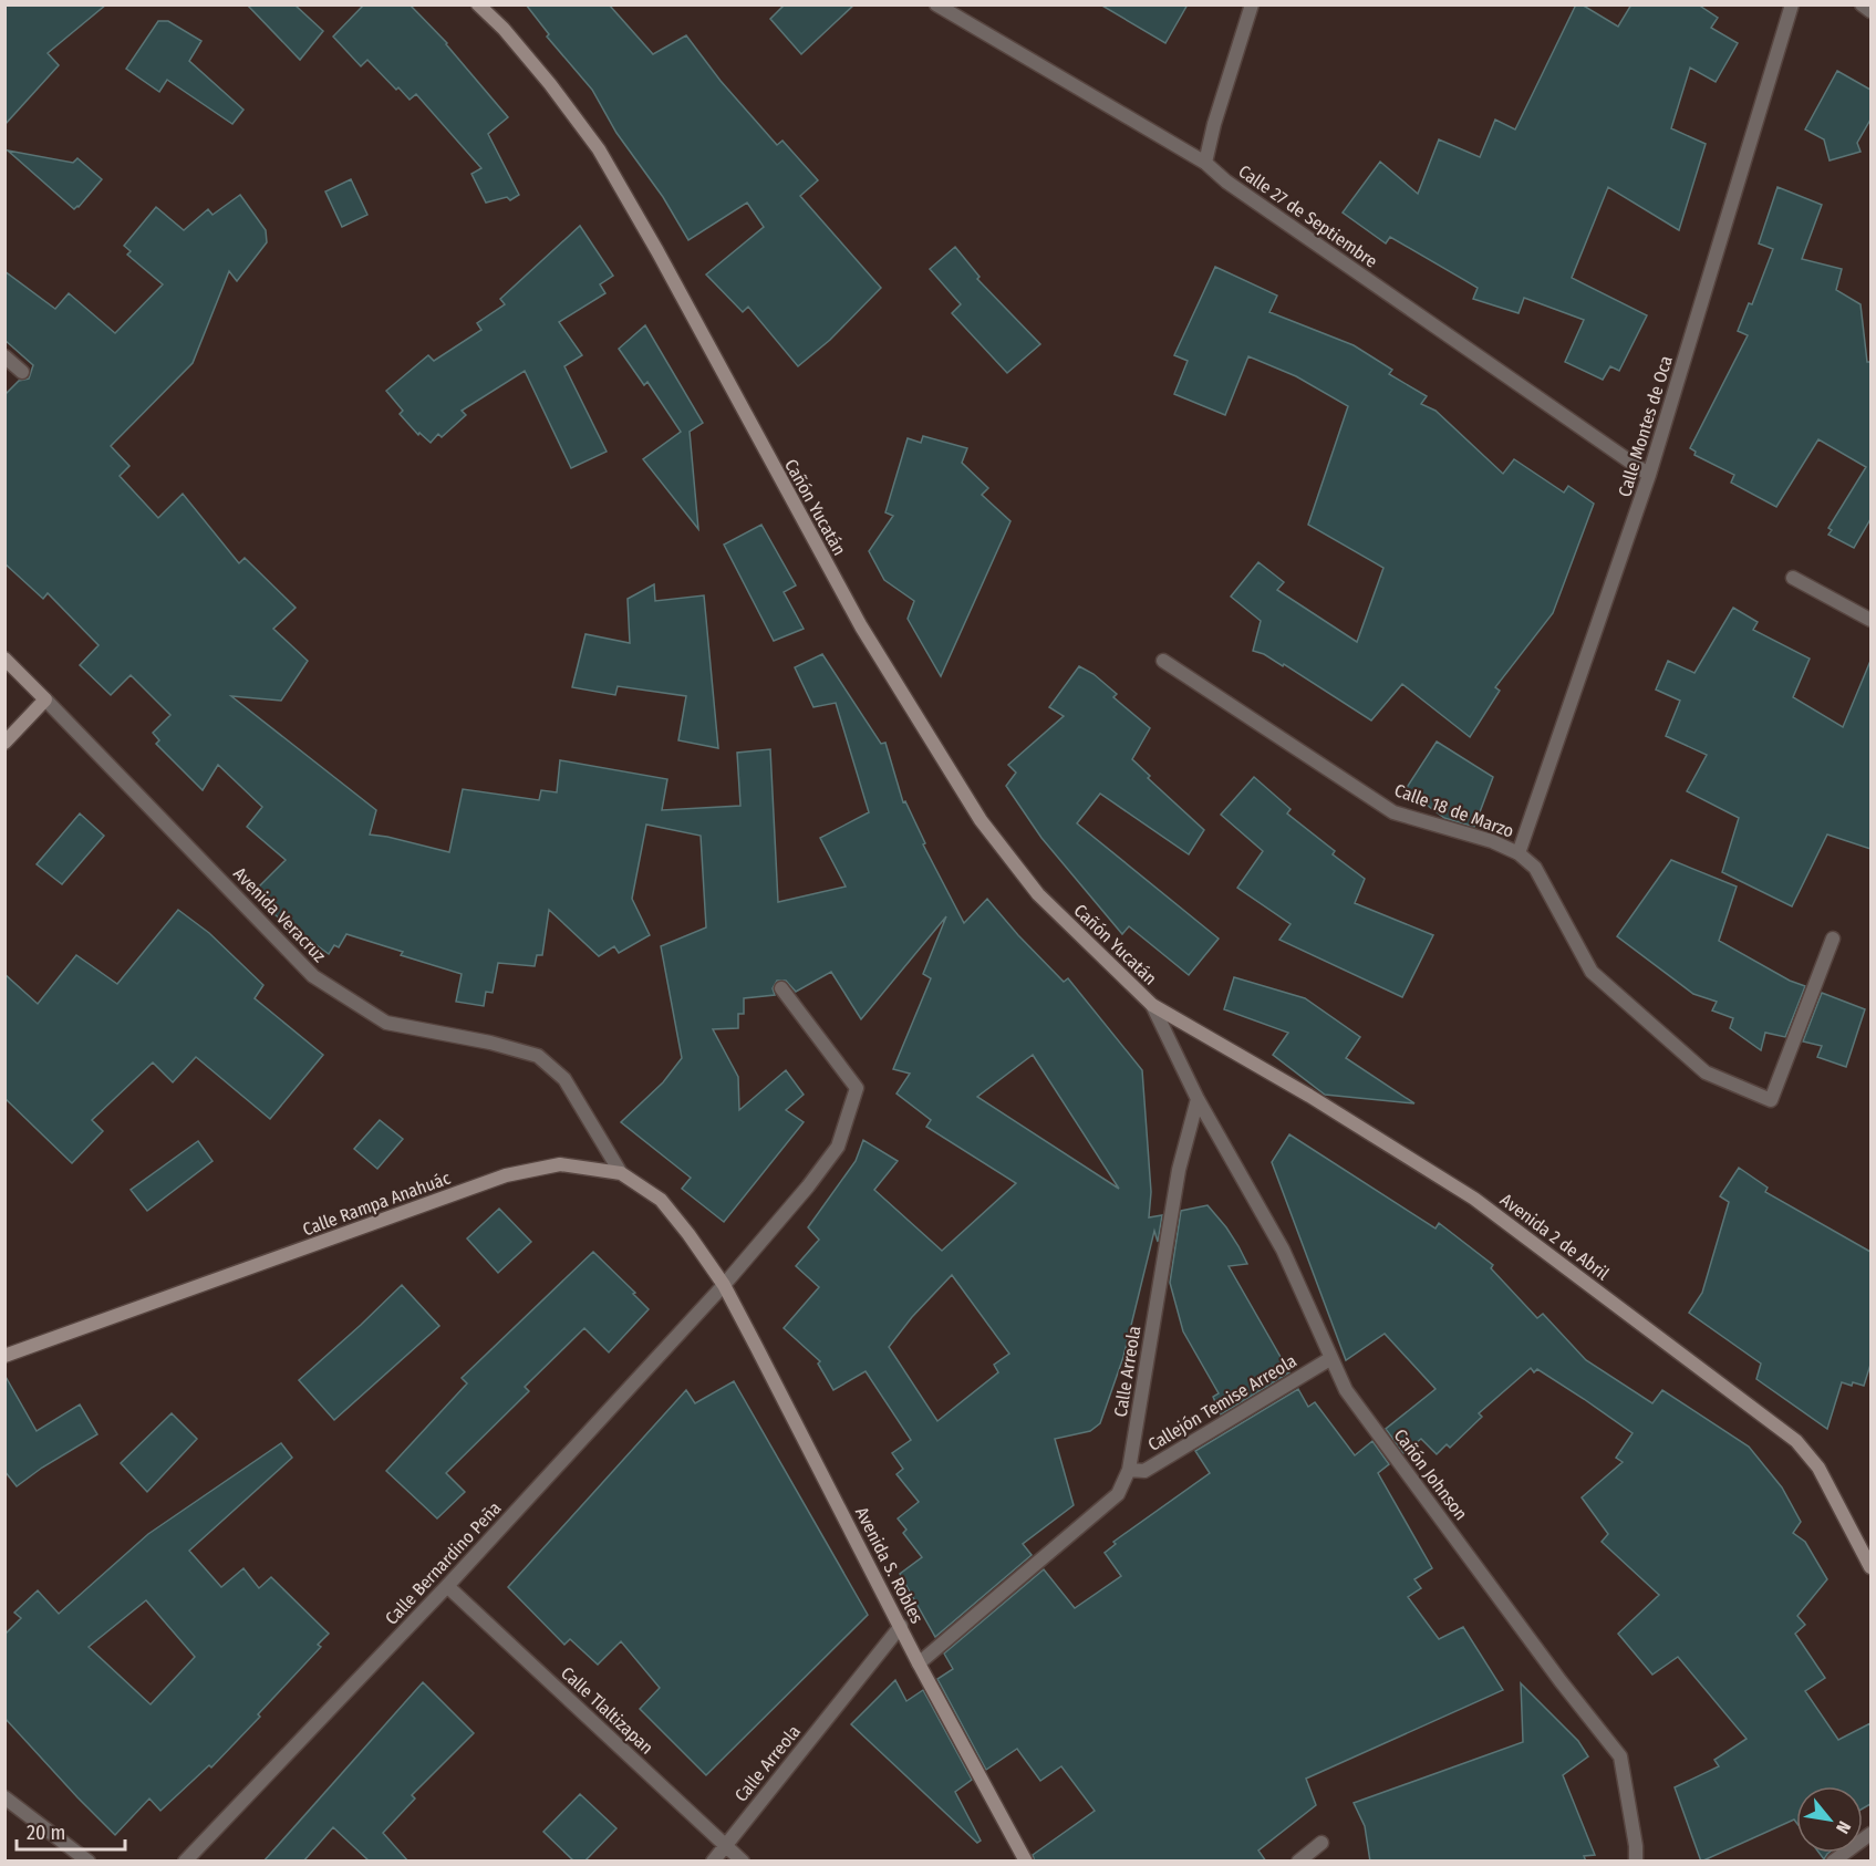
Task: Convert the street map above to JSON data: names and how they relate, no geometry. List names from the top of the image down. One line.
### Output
{"streets":{"street":["Calle 27 de Septiembre","Calle Montes de Oca","Cañón Yucatán","Calle 18 de Marzo","Avenida Veracruz","Calle Rampa Anahuác","Avenida 2 de Abril","Calle Arreola","Callejón Temise Arreola","Cañón Johnson","Calle Bernardino Peña","Avenida S. Robles","Calle Tlaltizapan"]},"crossings":[["Calle 27 de Septiembre","Calle Montes de Oca"],["Calle Montes de Oca","Calle 18 de Marzo"],["Cañón Yucatán","Avenida 2 de Abril"],["Avenida Veracruz","Calle Rampa Anahuác"],["Calle Rampa Anahuác","Calle Bernardino Peña"],["Calle Rampa Anahuác","Avenida S. Robles"],["Calle Arreola","Callejón Temise Arreola"],["Calle Arreola","Cañón Johnson"],["Calle Arreola","Avenida S. Robles"],["Calle Arreola","Calle Tlaltizapan"],["Callejón Temise Arreola","Cañón Johnson"],["Calle Bernardino Peña","Avenida S. Robles"],["Calle Bernardino Peña","Calle Tlaltizapan"]],"scale_bar":"20 m","north":"bottom right"}
